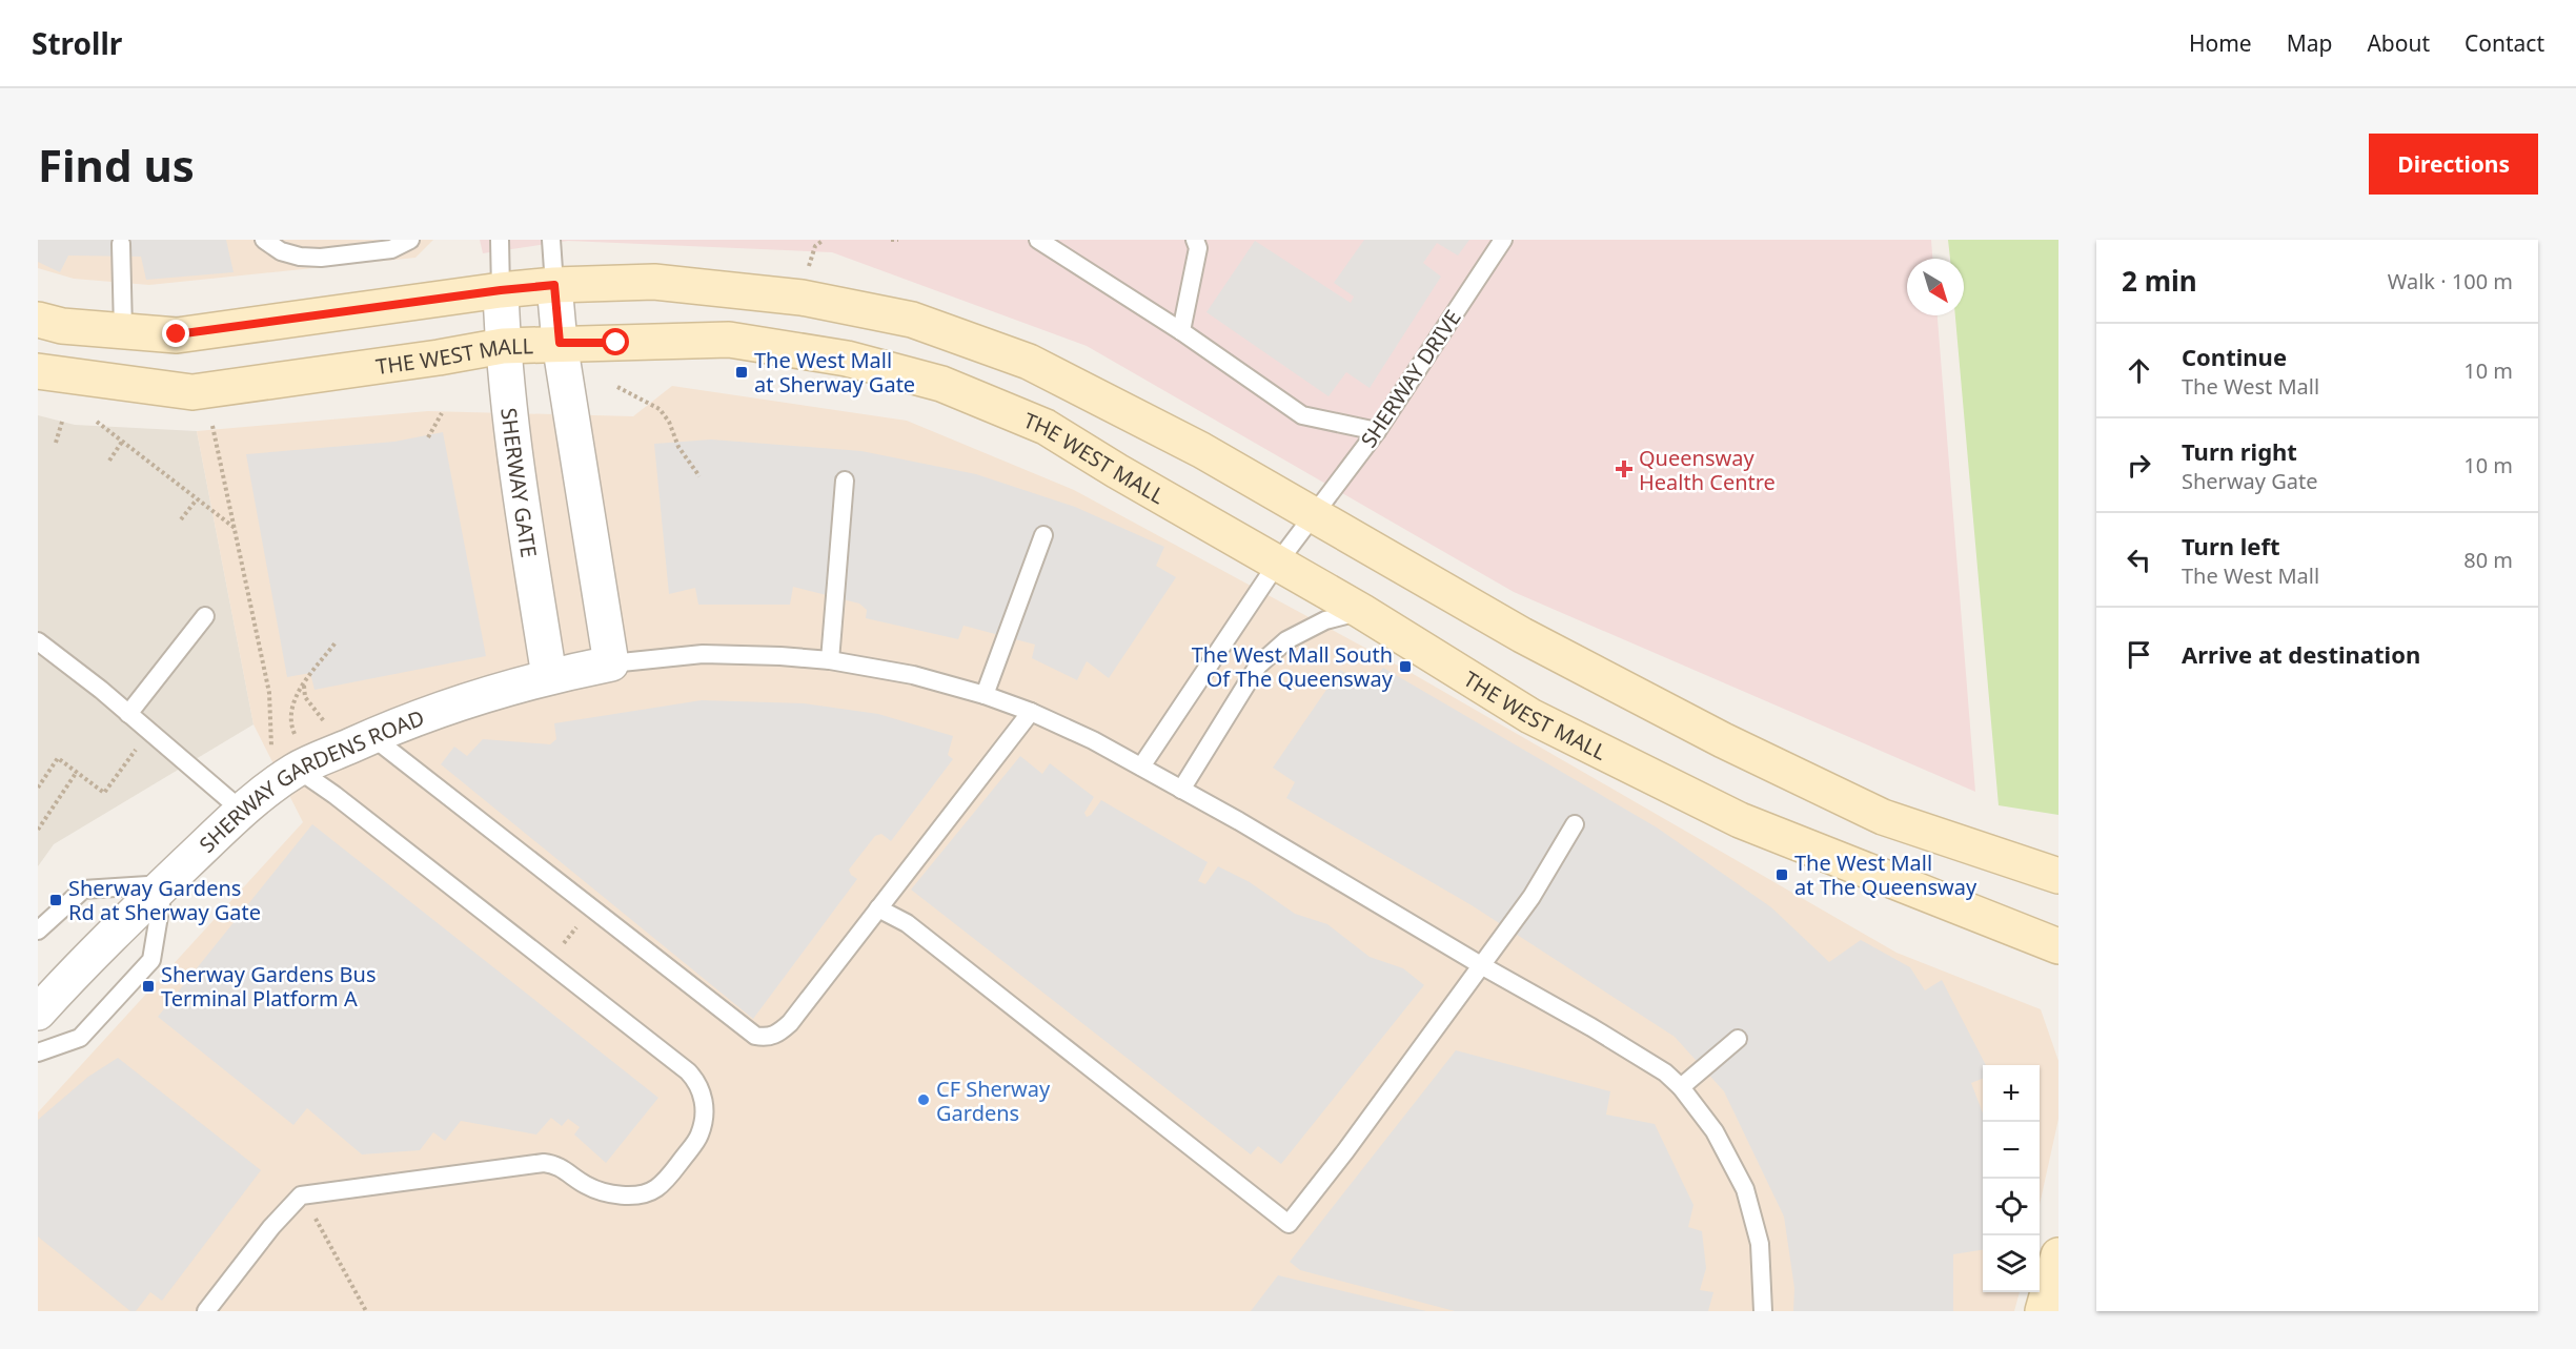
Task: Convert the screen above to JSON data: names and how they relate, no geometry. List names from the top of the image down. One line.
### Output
{"streets":{"main road":["THE WEST MALL"],"street":["SHERWAY GATE","SHERWAY GARDENS ROAD"],"lane":["SHERWAY DRIVE"]},"crossings":[["THE WEST MALL","SHERWAY DRIVE"],["THE WEST MALL","SHERWAY GATE"],["SHERWAY GATE","SHERWAY GARDENS ROAD"]],"places":{"transit":["The West Mall at Sherway Gate","The West Mall South Of The Queensway","The West Mall at The Queensway","Sherway Gardens Rd at Sherway Gate","Sherway Gardens Bus Terminal Platform A"],"health":["Queensway Health Centre"],"other":["CF Sherway Gardens"]},"north":"bottom right","page":{"header":"Strollr","nav":["Home","Map","About","Contact"],"buttons":"Directions","title":"Find us","heading":["2 min","Walk · 100 m"],"list":[["Continue","The West Mall","10 m"],["Turn right","Sherway Gate","10 m"],["Turn left","The West Mall","80 m"],"Arrive at destination"],"map_buttons":["+","−"]}}
